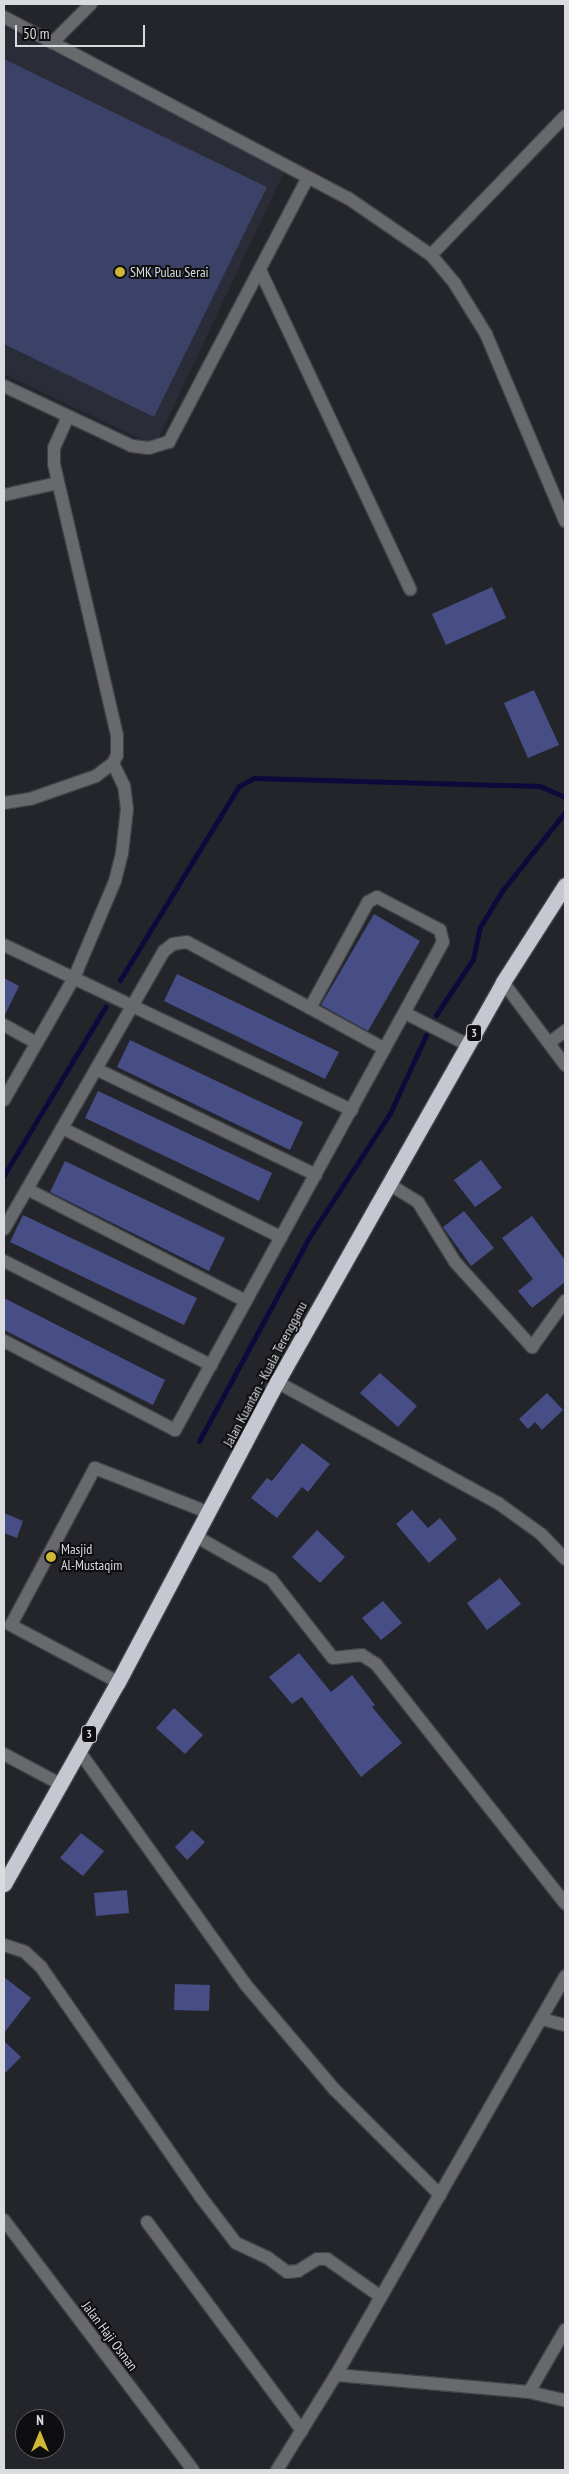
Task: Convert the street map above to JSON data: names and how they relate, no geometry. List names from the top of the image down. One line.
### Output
{"streets":{"highway":["3","Jalan Kuantan - Kuala Terengganu"],"street":["Jalan Haji Osman"]},"places":["SMK Pulau Serai","Masjid Al-Mustaqim"],"scale_bar":"50 m","north":"top"}
